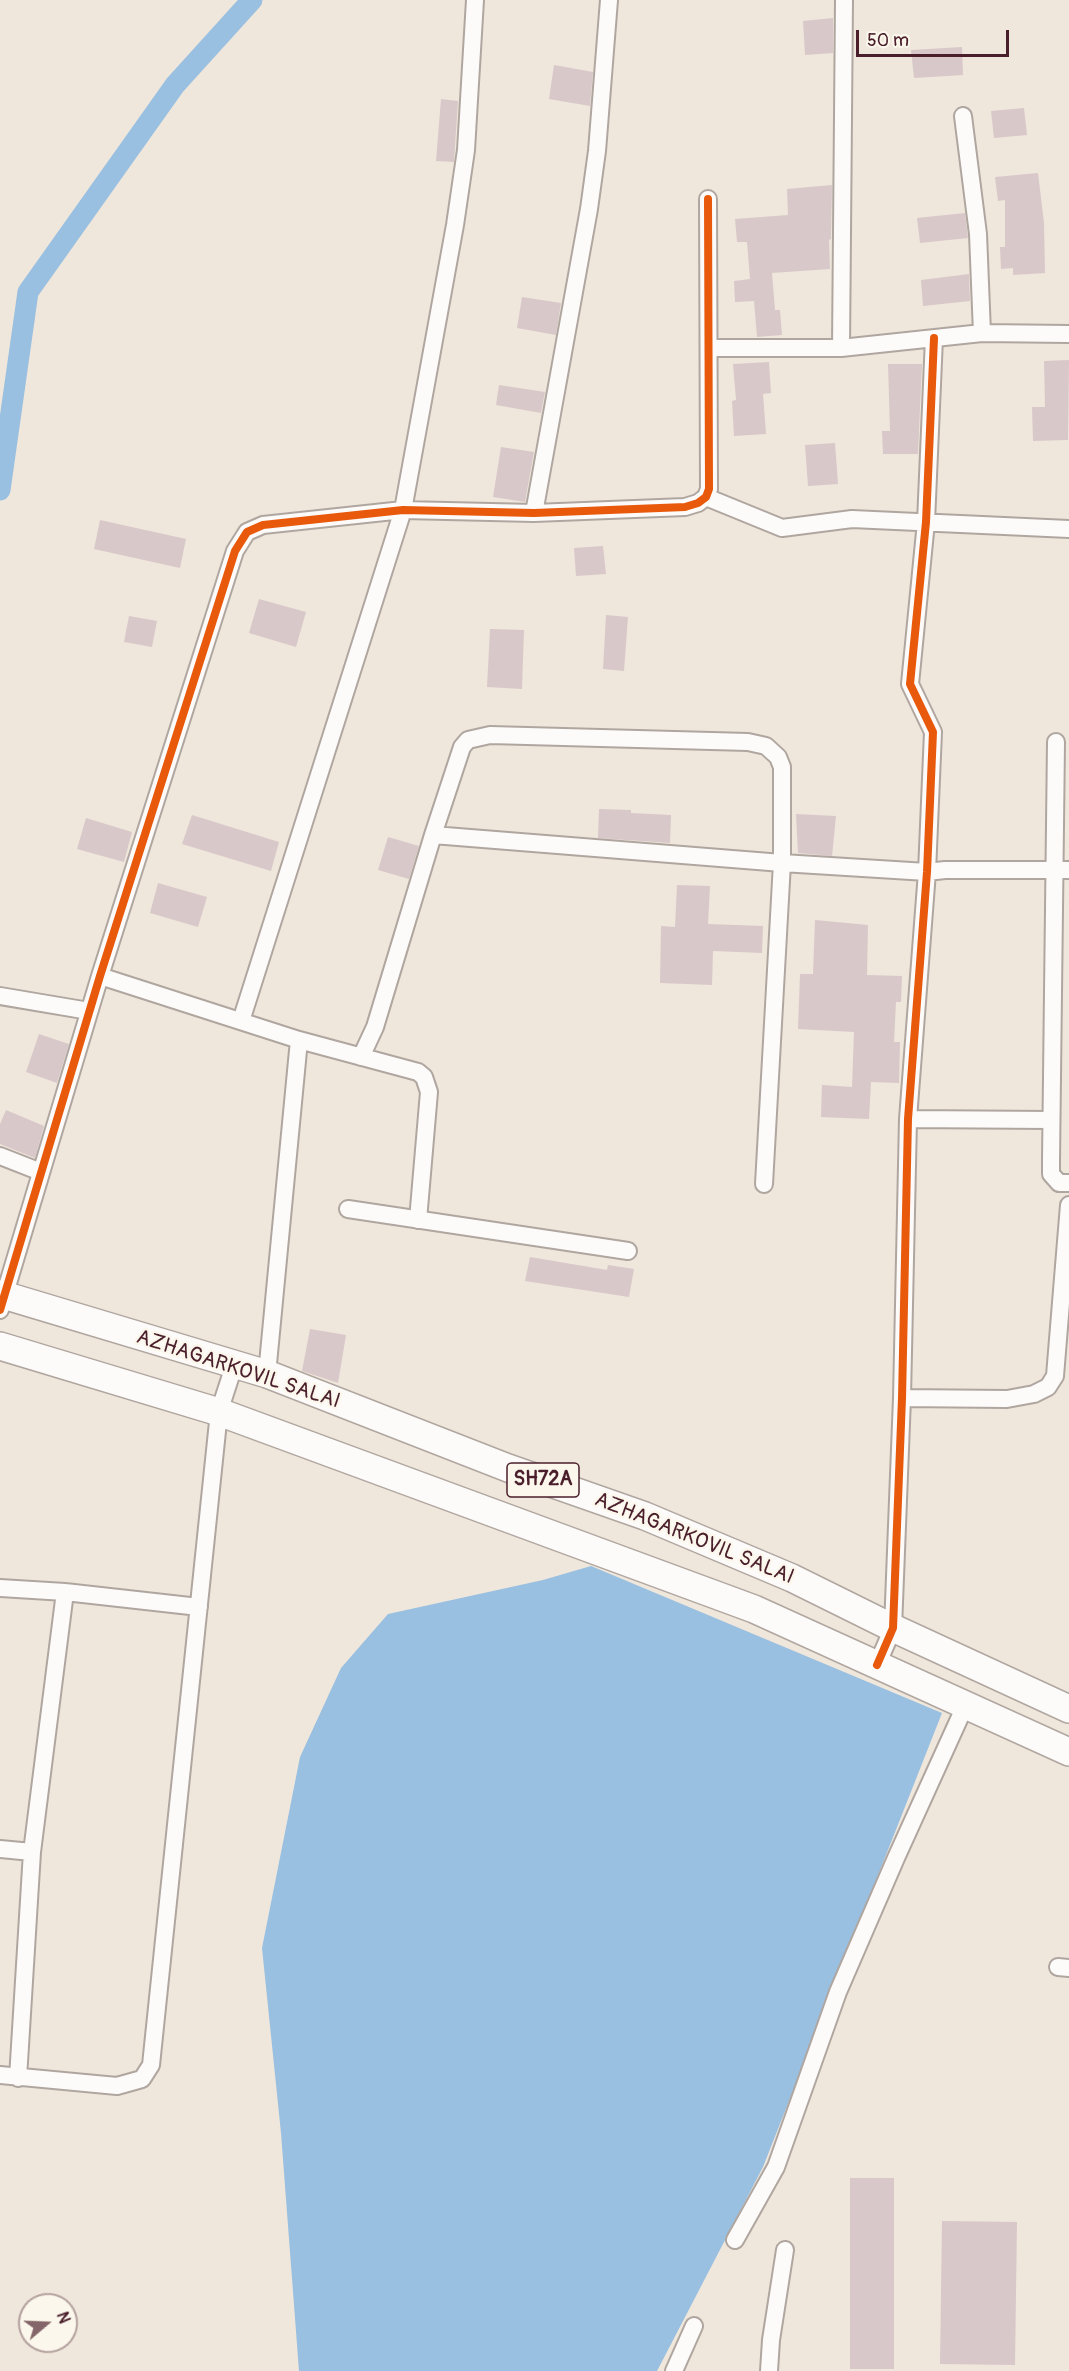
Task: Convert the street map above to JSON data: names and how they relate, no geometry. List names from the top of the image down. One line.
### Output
{"streets":{"main road":["AZHAGARKOVIL SALAI","SH72A"]},"scale_bar":"50 m","north":"right"}
